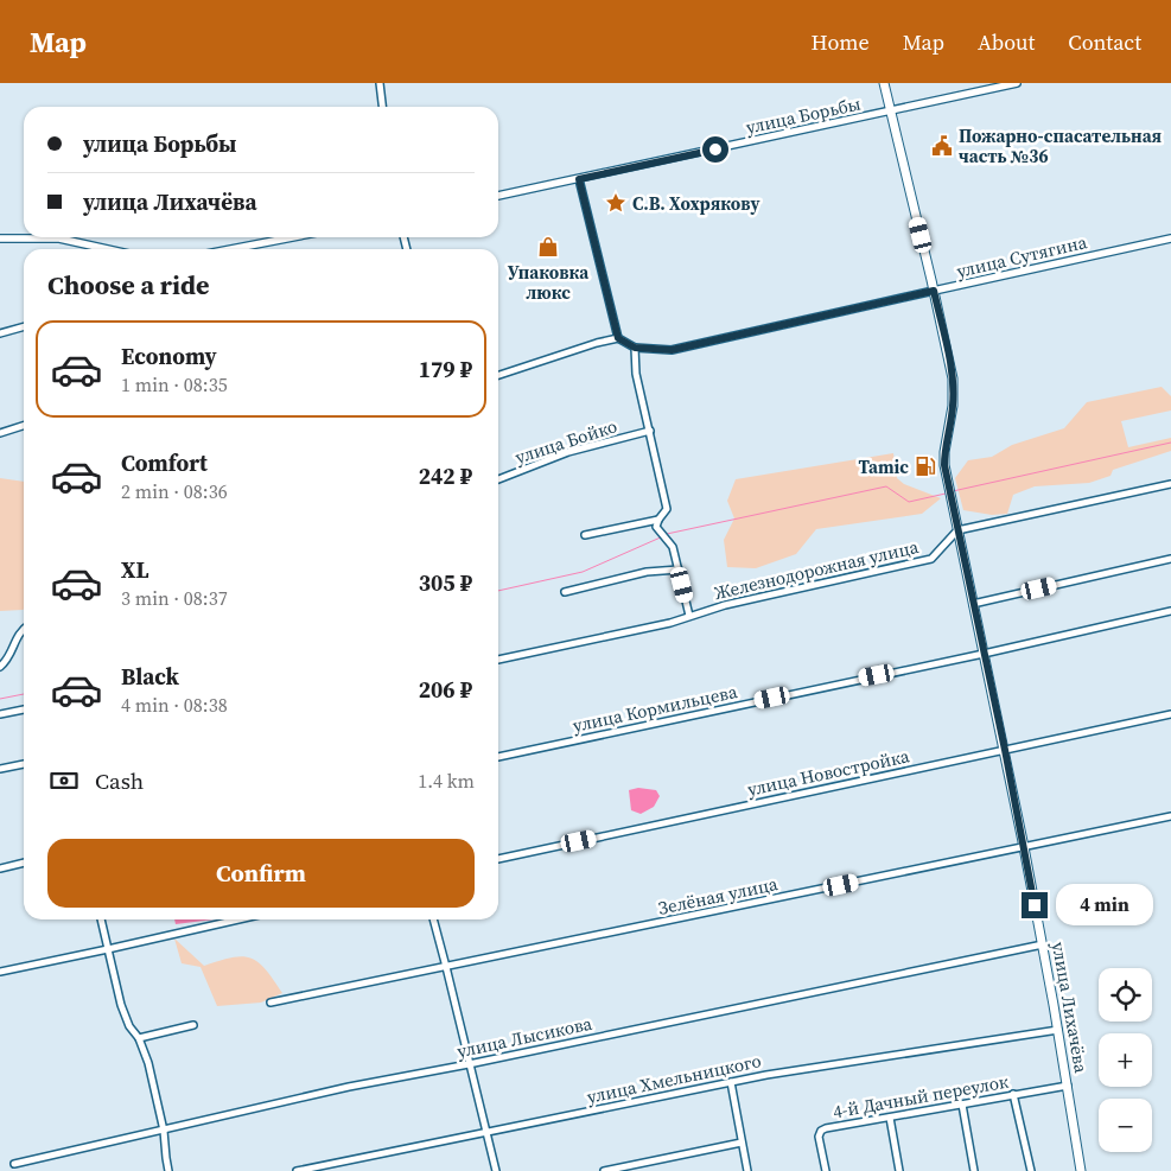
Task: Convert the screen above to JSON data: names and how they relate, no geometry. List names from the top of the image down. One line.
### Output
{"streets":{"main road":["улица Лихачёва"],"street":["улица Борьбы","улица Сутягина","улица Бойко","Железнодорожная улица","улица Кормильцева","улица Новостройка","Зелёная улица","улица Лысикова","улица Хмельницкого","4-й Дачный переулок"]},"crossings":[["улица Борьбы","улица Лихачёва"],["улица Сутягина","улица Лихачёва"],["Железнодорожная улица","улица Лихачёва"],["улица Кормильцева","улица Лихачёва"],["улица Новостройка","улица Лихачёва"],["Зелёная улица","улица Лихачёва"],["улица Лихачёва","улица Лысикова"],["улица Лихачёва","улица Хмельницкого"],["улица Лихачёва","4-й Дачный переулок"]],"places":{"public building":["Пожарно-спасательная часть №36"],"place":["С.В. Хохрякову"],"shop":["Упаковка люкс"],"fuel station":["Tamic"]},"page":{"header":"Map","nav":["Home","Map","About","Contact"],"banner":["улица Борьбы","улица Лихачёва"],"heading":"Choose a ride","list":[{"name":"Economy","note":"1 min · 08:35","value":"179 ₽"},{"name":"Comfort","note":"2 min · 08:36","value":"242 ₽"},{"name":"XL","note":"3 min · 08:37","value":"305 ₽"},{"name":"Black","note":"4 min · 08:38","value":"206 ₽"}],"pay":["Cash","1.4 km"],"buttons":"Confirm","bubble":"4 min","map_buttons":["+","−"]}}
